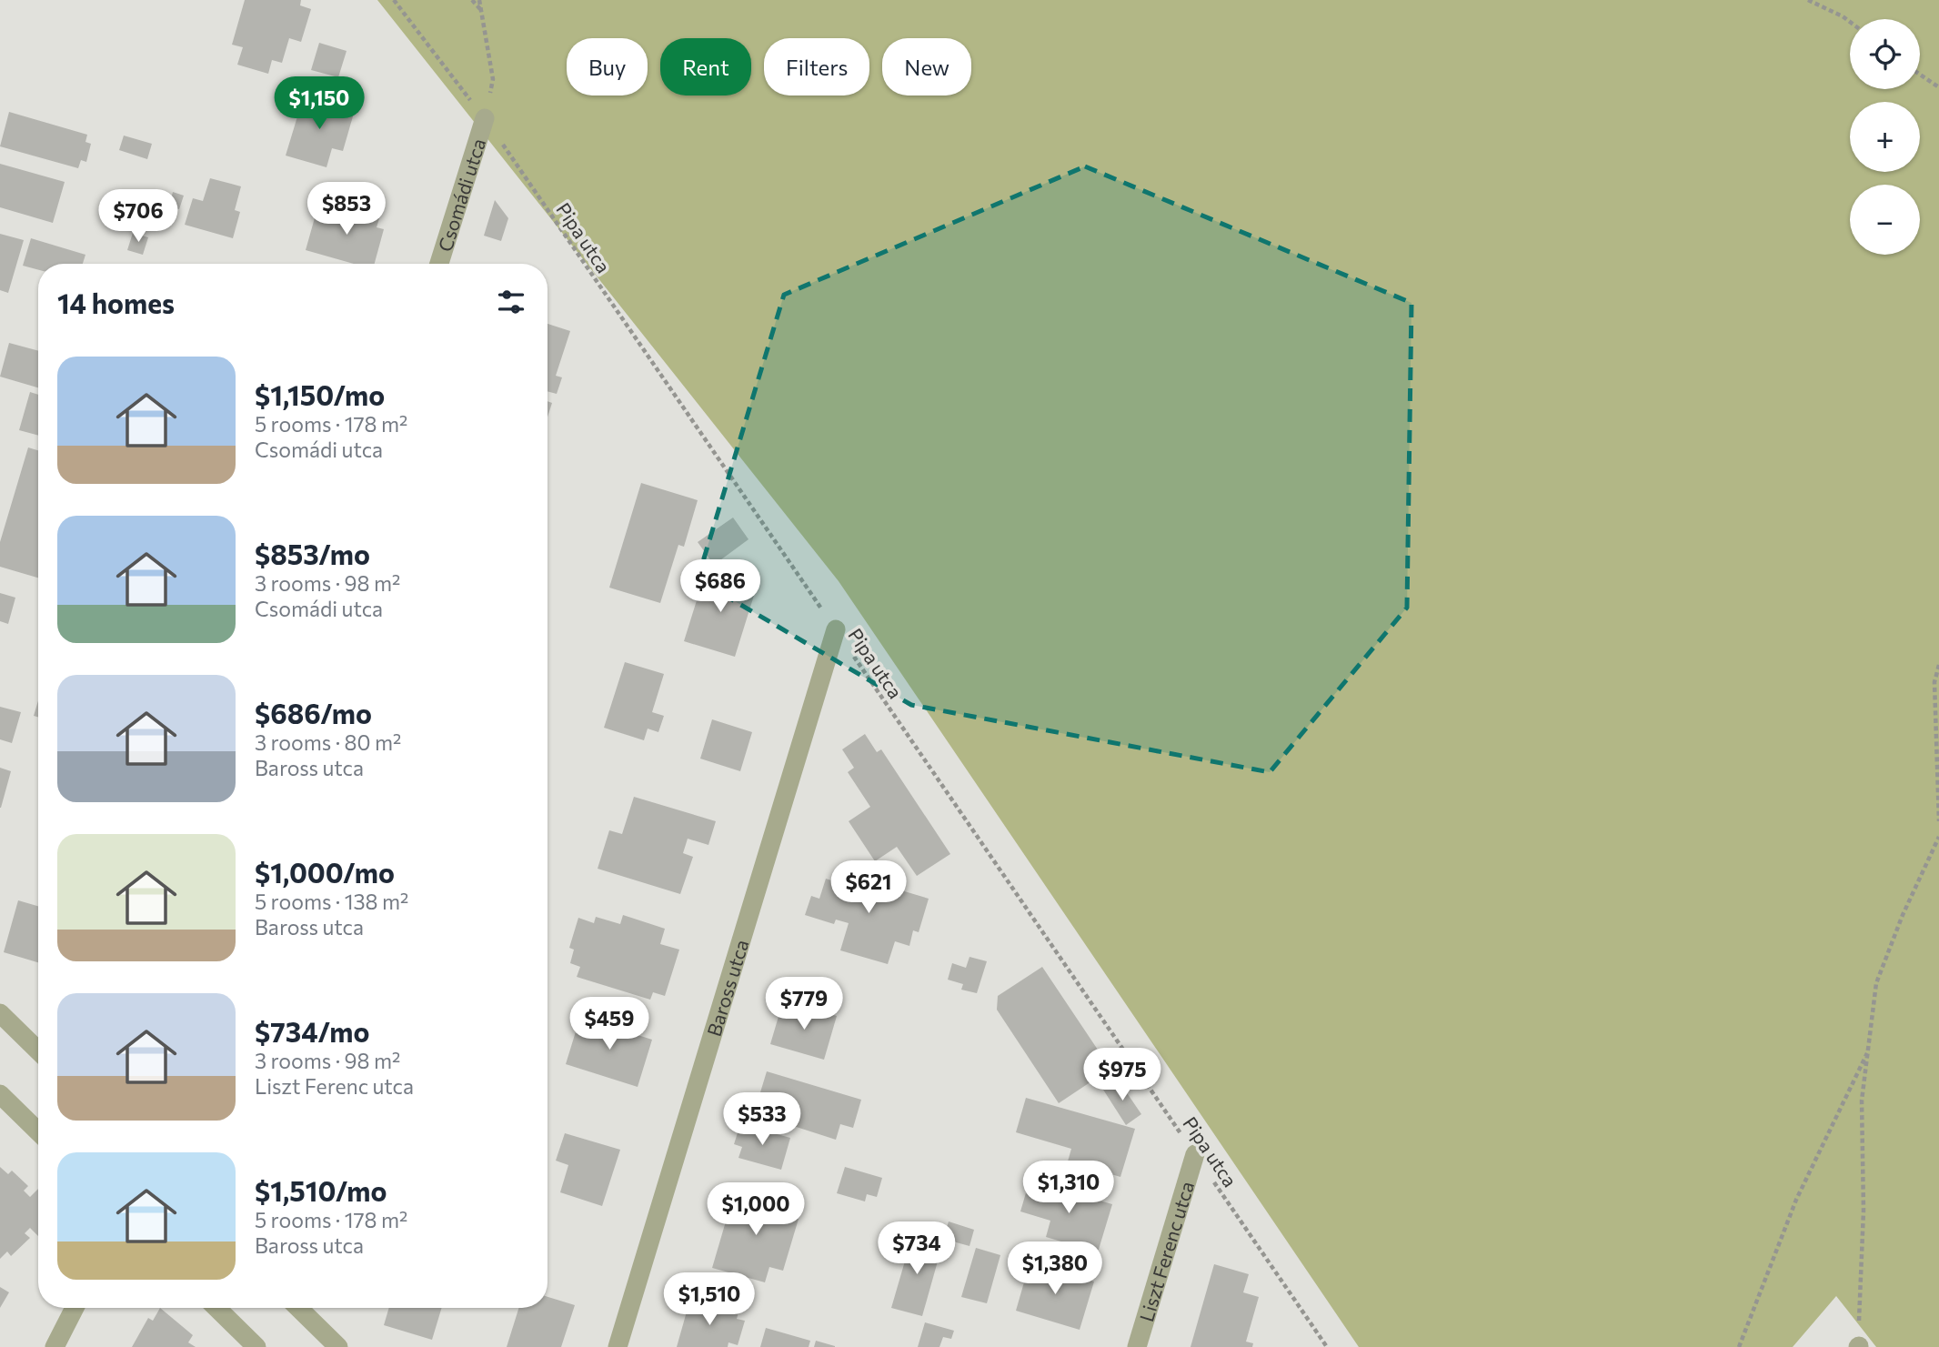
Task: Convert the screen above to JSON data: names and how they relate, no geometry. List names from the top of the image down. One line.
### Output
{"streets":{"street":["Csomádi utca","Baross utca","Liszt Ferenc utca"],"path":["Pipa utca"]},"crossings":[["Csomádi utca","Pipa utca"],["Pipa utca","Baross utca"],["Pipa utca","Liszt Ferenc utca"]],"page":{"map_buttons":["+","−"],"chip":["Buy","Rent","Filters","New"],"price":["$1,150","$853","$706","$686","$621","$779","$459","$975","$533","$1,310","$1,000","$734","$1,380","$1,510"],"heading":"14 homes","list":[{"name":"$1,150/mo","note":"5 rooms · 178 m² · Csomádi utca"},{"name":"$853/mo","note":"3 rooms · 98 m² · Csomádi utca"},{"name":"$686/mo","note":"3 rooms · 80 m² · Baross utca"},{"name":"$1,000/mo","note":"5 rooms · 138 m² · Baross utca"},{"name":"$734/mo","note":"3 rooms · 98 m² · Liszt Ferenc utca"},{"name":"$1,510/mo","note":"5 rooms · 178 m² · Baross utca"}]}}
